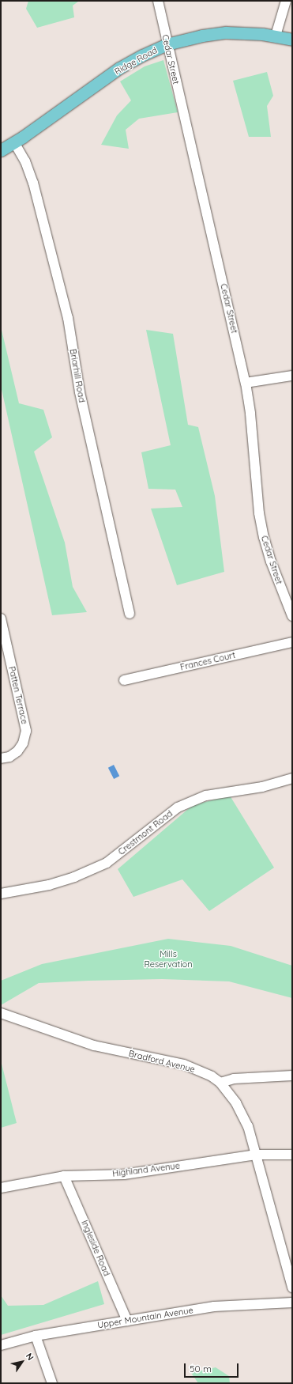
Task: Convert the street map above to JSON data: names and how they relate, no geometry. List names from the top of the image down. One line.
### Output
{"streets":{"main road":["Ridge Road"],"street":["Cedar Street","Briarhill Road","Frances Court","Patten Terrace","Crestmont Road","Bradford Avenue","Highland Avenue","Ingleside Road","Upper Mountain Avenue"]},"crossings":[["Cedar Street","Ridge Road"],["Ridge Road","Briarhill Road"],["Bradford Avenue","Highland Avenue"],["Highland Avenue","Ingleside Road"],["Ingleside Road","Upper Mountain Avenue"]],"parks":["Mills Reservation"],"scale_bar":"50 m","north":"top right"}
